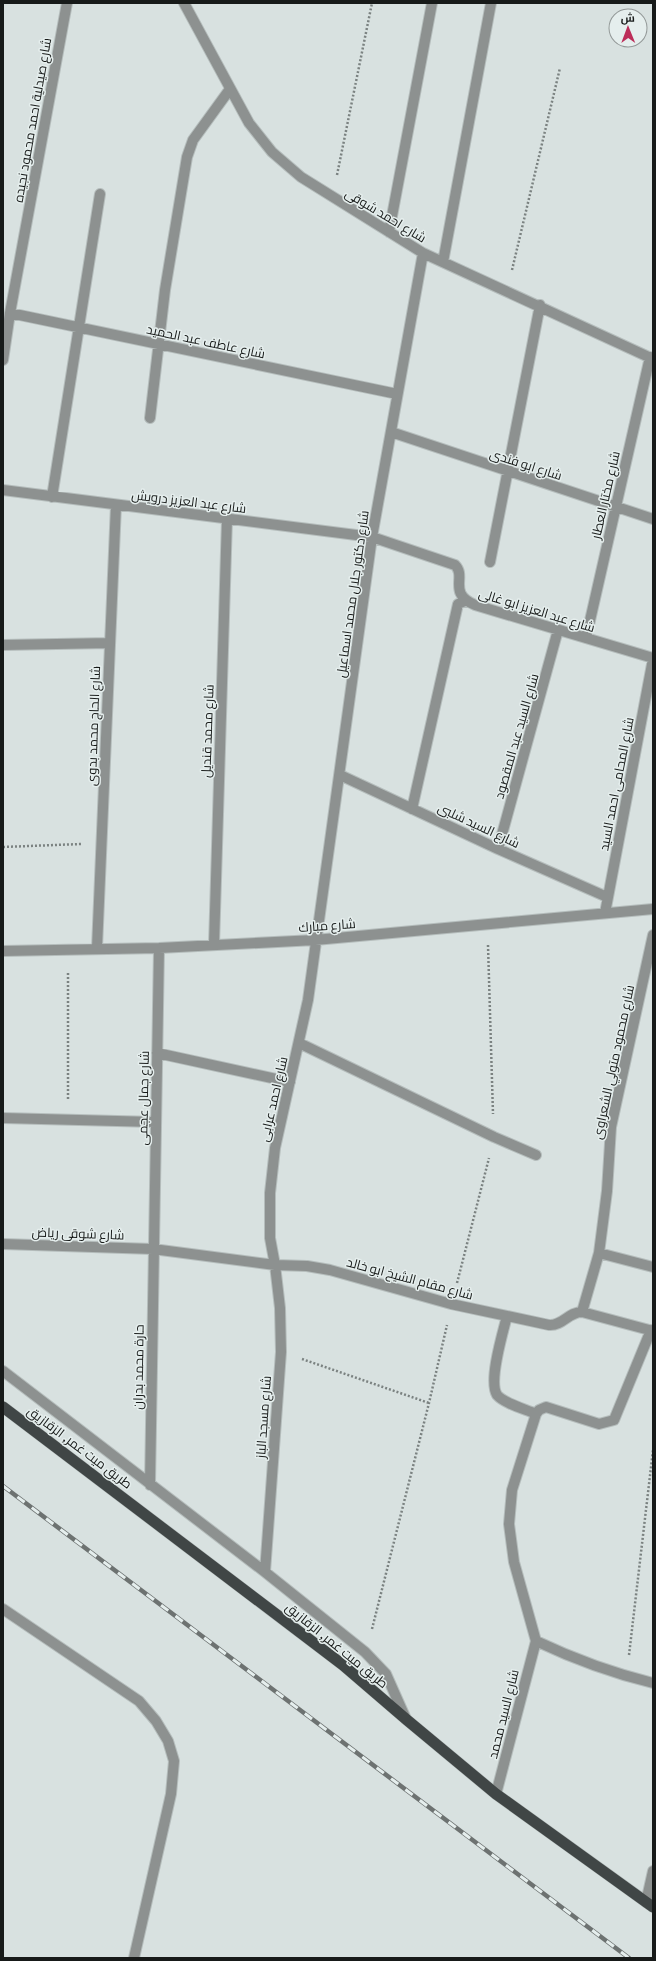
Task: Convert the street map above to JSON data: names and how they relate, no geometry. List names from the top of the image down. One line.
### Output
{"streets":{"highway":["طريق ميت غمر, الزقازيق"],"street":["شارع صيدلية احمد محمود نجيده","شارع احمد شوقى","شارع عاطف عبد الحميد","شارع ابو فندى","شارع مختار العطار","شارع عبد العزيز درويش","شارع دكتور جلال محمد اسماعيل","شارع عبد العزيز ابو غالى","شارع الحاج محمد بدوى","شارع محمد قنديل","شارع السيد عبد المقصود","شارع المحامى احمد السيد","شارع السيد شلبى","شارع مبارك","شارع محمود متولي الشعراوى","شارع جمال عجمى","شارع احمد عرابى","شارع شوقى رياض","شارع مقام الشيخ ابو خالد","حارة محمد بدران","شارع مسجد الباز","شارع السيد محمد"]},"crossings":[["شارع صيدلية احمد محمود نجيده","شارع عاطف عبد الحميد"],["شارع احمد شوقى","شارع مختار العطار"],["شارع احمد شوقى","شارع دكتور جلال محمد اسماعيل"],["شارع عاطف عبد الحميد","شارع دكتور جلال محمد اسماعيل"],["شارع ابو فندى","شارع مختار العطار"],["شارع ابو فندى","شارع دكتور جلال محمد اسماعيل"],["شارع مختار العطار","شارع عبد العزيز ابو غالى"],["شارع عبد العزيز درويش","شارع دكتور جلال محمد اسماعيل"],["شارع عبد العزيز درويش","شارع عبد العزيز ابو غالى"],["شارع عبد العزيز درويش","شارع الحاج محمد بدوى"],["شارع عبد العزيز درويش","شارع محمد قنديل"],["شارع دكتور جلال محمد اسماعيل","شارع عبد العزيز ابو غالى"],["شارع دكتور جلال محمد اسماعيل","شارع السيد شلبى"],["شارع دكتور جلال محمد اسماعيل","شارع مبارك"],["شارع دكتور جلال محمد اسماعيل","شارع احمد عرابى"],["شارع عبد العزيز ابو غالى","شارع السيد عبد المقصود"],["شارع عبد العزيز ابو غالى","شارع المحامى احمد السيد"],["شارع الحاج محمد بدوى","شارع مبارك"],["شارع محمد قنديل","شارع مبارك"],["شارع السيد عبد المقصود","شارع السيد شلبى"],["شارع المحامى احمد السيد","شارع السيد شلبى"],["شارع المحامى احمد السيد","شارع مبارك"],["شارع مبارك","شارع جمال عجمى"],["شارع مبارك","شارع احمد عرابى"],["شارع محمود متولي الشعراوى","شارع مقام الشيخ ابو خالد"],["شارع جمال عجمى","شارع شوقى رياض"],["شارع جمال عجمى","شارع مقام الشيخ ابو خالد"],["شارع جمال عجمى","حارة محمد بدران"],["شارع احمد عرابى","شارع مقام الشيخ ابو خالد"],["شارع احمد عرابى","شارع مسجد الباز"],["شارع شوقى رياض","شارع مقام الشيخ ابو خالد"],["شارع شوقى رياض","حارة محمد بدران"],["شارع مقام الشيخ ابو خالد","حارة محمد بدران"],["شارع مقام الشيخ ابو خالد","شارع مسجد الباز"],["طريق ميت غمر, الزقازيق","شارع السيد محمد"]],"north":"top"}
